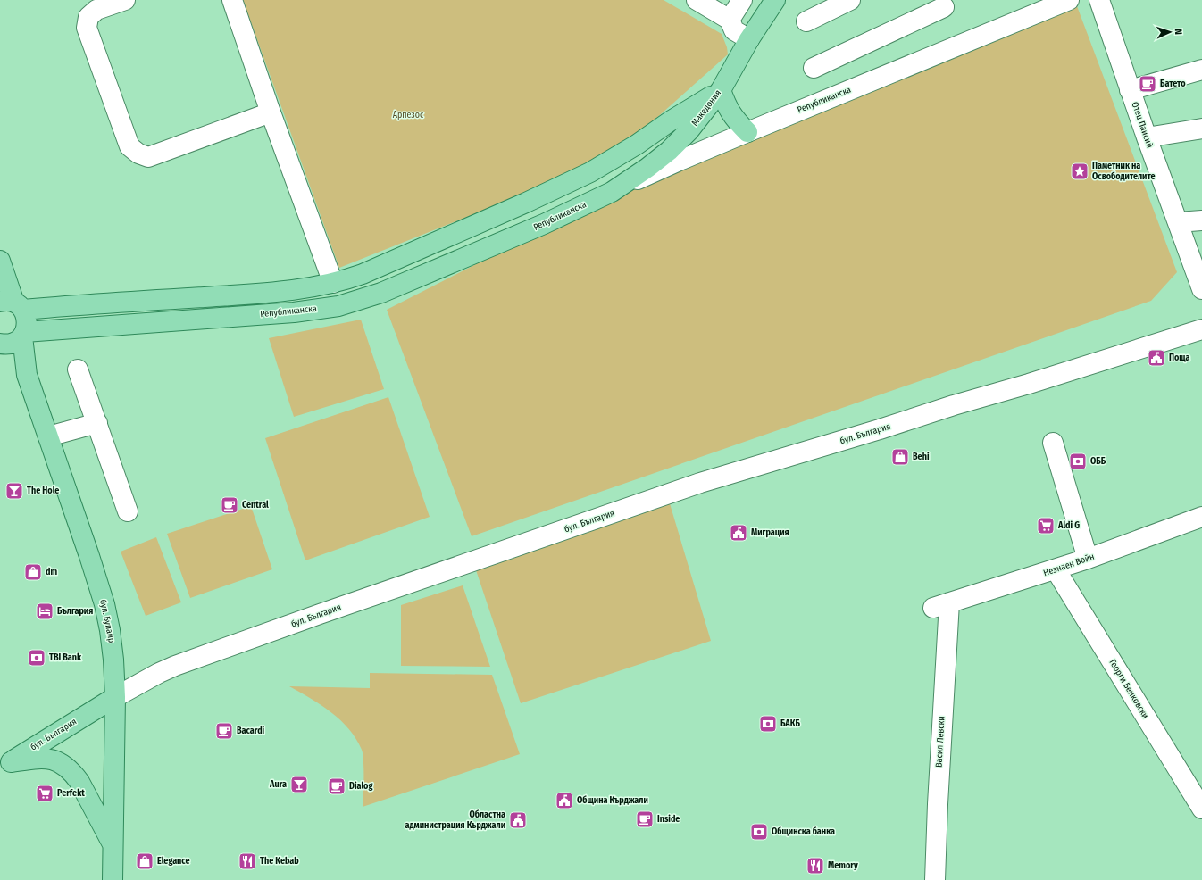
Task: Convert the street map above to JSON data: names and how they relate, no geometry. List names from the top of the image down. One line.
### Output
{"streets":{"main road":["Републиканска","Македония","бул. България","бул. Булаир"],"street":["Отец Паисий","Незнаен Войн","Георги Бенковски","Васил Левски"]},"crossings":[["Републиканска","Македония"],["Републиканска","бул. Булаир"],["бул. България","бул. Булаир"],["Незнаен Войн","Георги Бенковски"],["Незнаен Войн","Васил Левски"]],"parks":["Арпезос"],"places":{"cafe":["Батето","Central","Bacardi","Dialog","Inside"],"place":["Паметник на Освободителите"],"public building":["Поща","Миграция","Община Кърджали","Областна администрация Кърджали"],"shop":["Behi","dm","Elegance"],"bank":["ОББ","TBI Bank","БАКБ","Общинска банка"],"bar":["The Hole","Aura"],"supermarket":["Aldi G","Perfekt"],"hotel":["България"],"restaurant":["The Kebab","Memory"]},"north":"right"}
